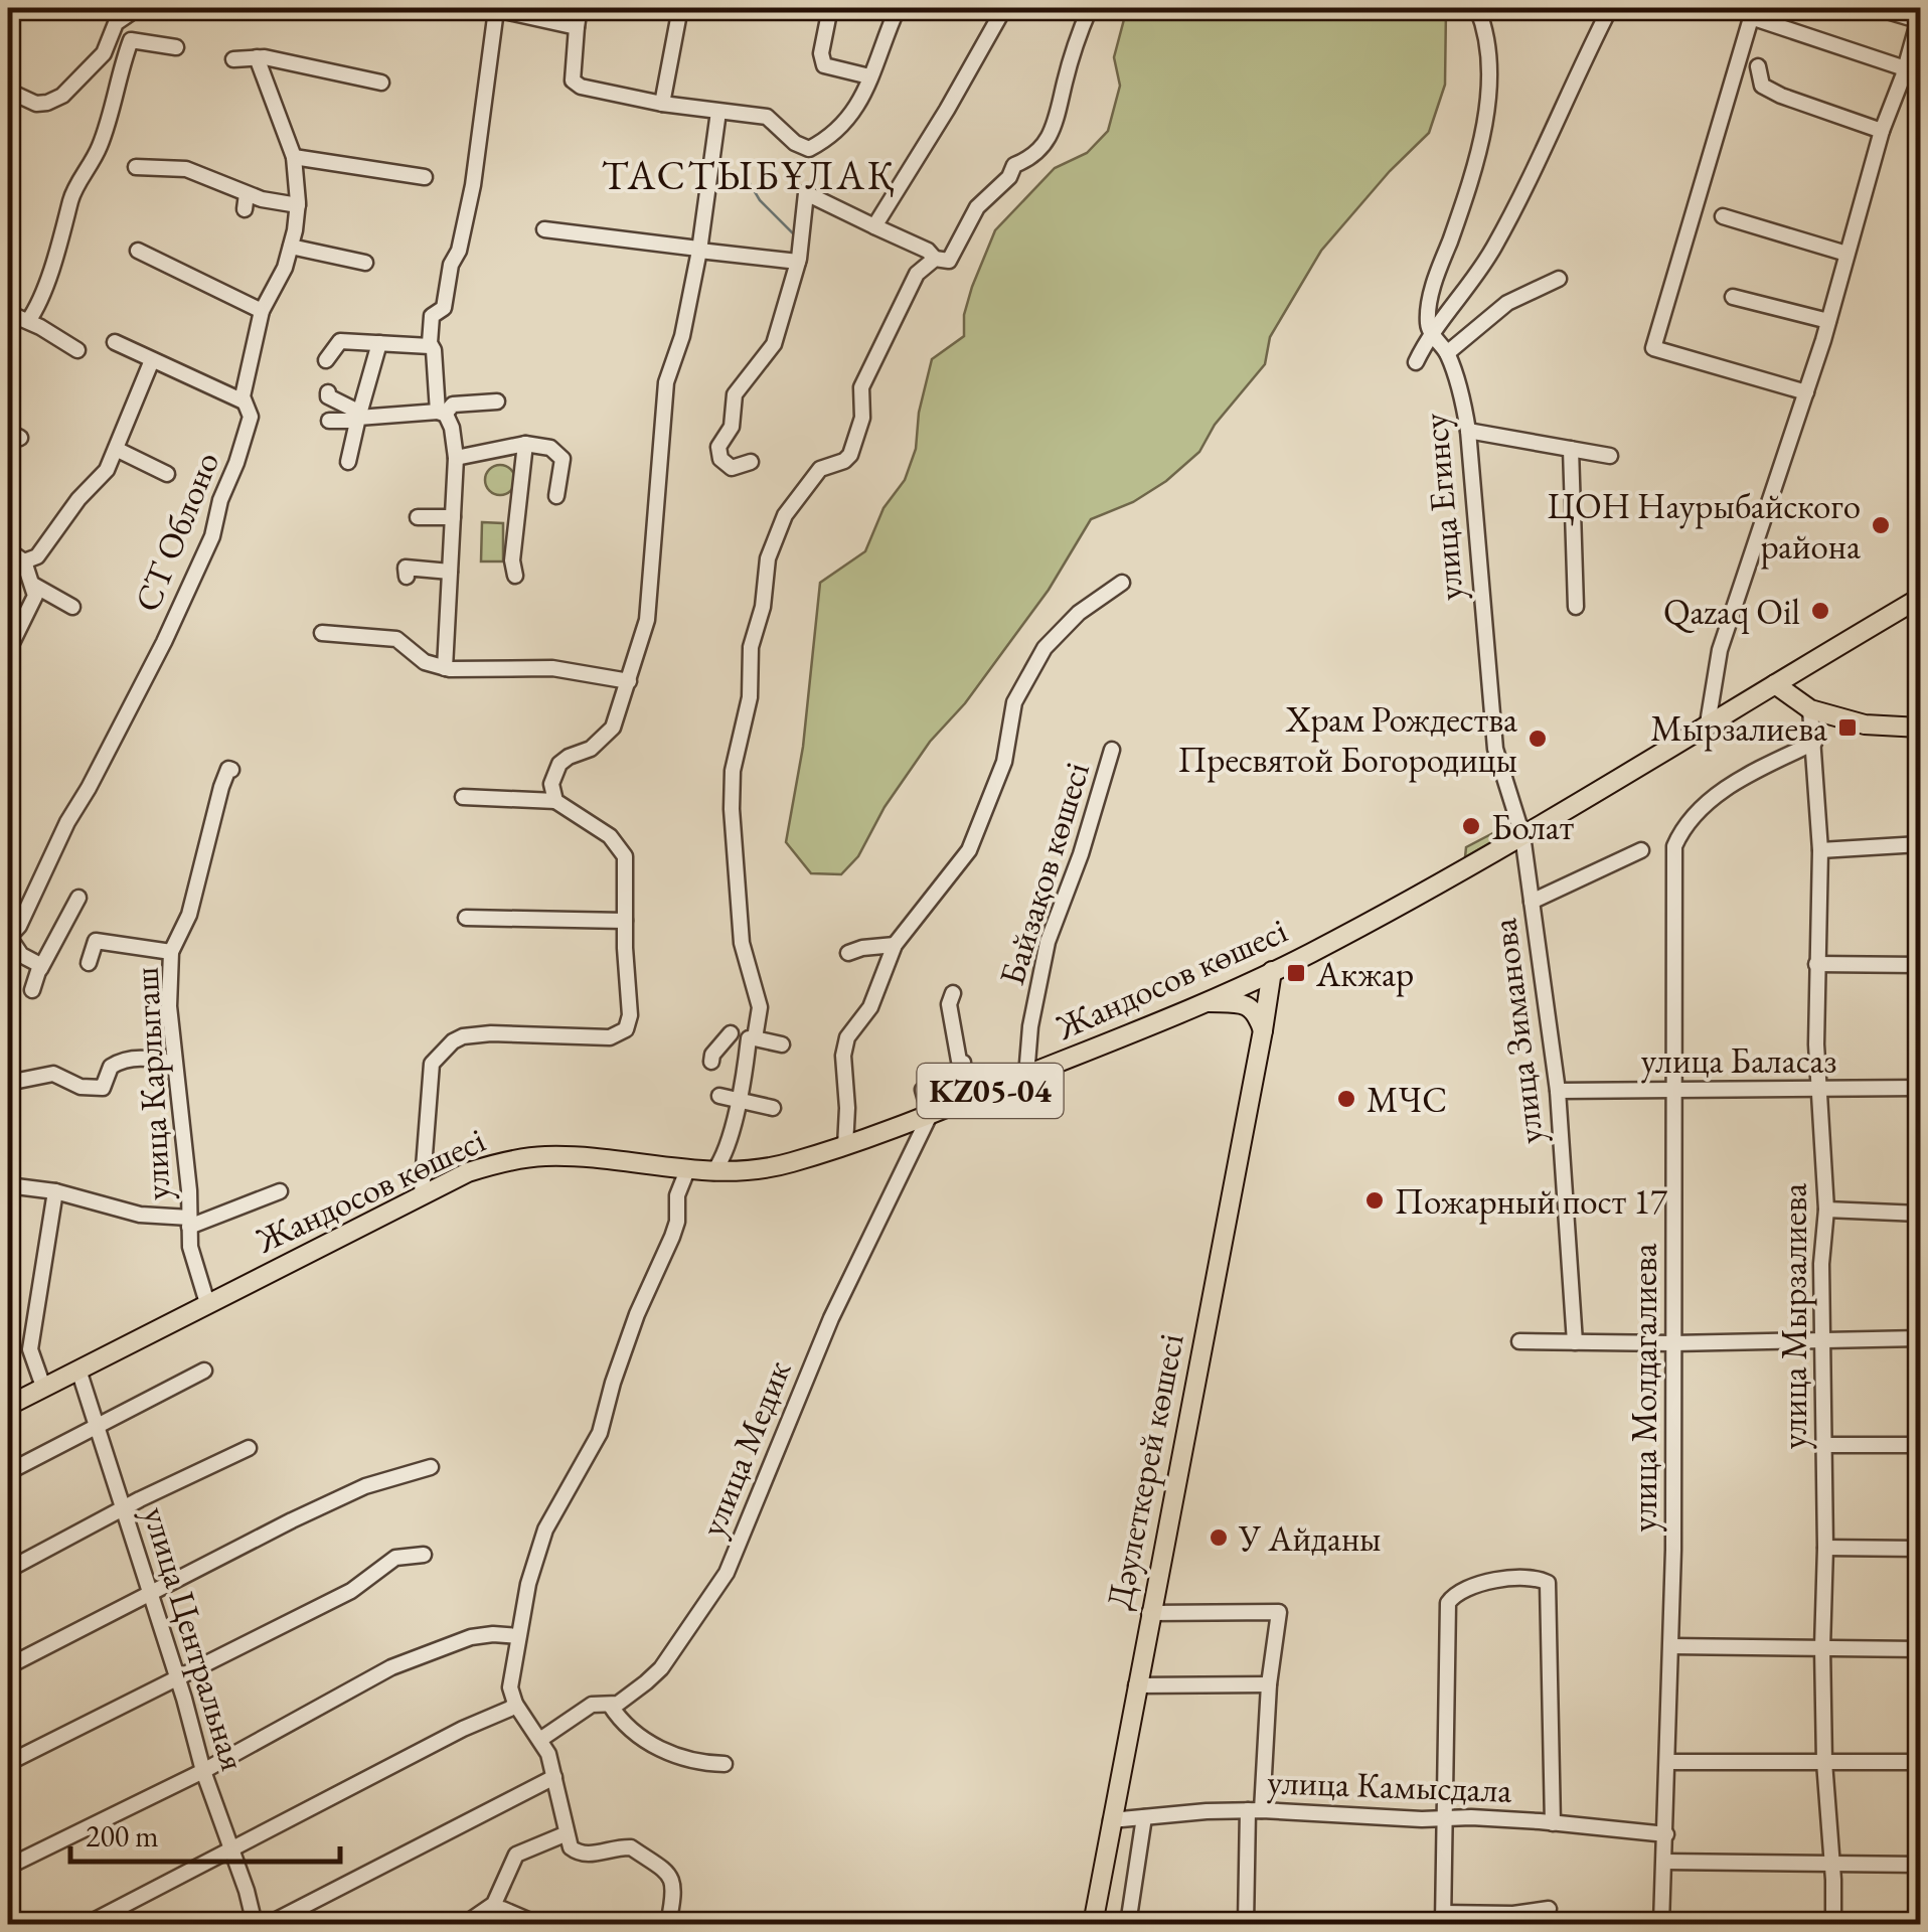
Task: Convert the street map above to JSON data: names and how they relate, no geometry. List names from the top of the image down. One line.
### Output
{"streets":{"main road":["Жандосов көшесі","KZ05-04","Дәулеткерей көшесі"],"street":["улица Егинсу","СТ Облоно","Байзақов көшесі","улица Зиманова","улица Баласаз","улица Карлыгаш","улица Мырзалиева","улица Молдагалиева","улица Медик","улица Центральная","улица Камысдала"]},"crossings":[["улица Егинсу","Жандосов көшесі"],["улица Егинсу","улица Зиманова"],["Байзақов көшесі","Жандосов көшесі"],["Жандосов көшесі","улица Зиманова"],["Жандосов көшесі","улица Карлыгаш"],["Жандосов көшесі","улица Медик"],["Жандосов көшесі","улица Центральная"],["улица Зиманова","улица Баласаз"],["улица Баласаз","улица Мырзалиева"],["улица Баласаз","улица Молдагалиева"],["улица Мырзалиева","улица Молдагалиева"],["улица Молдагалиева","улица Камысдала"],["Дәулеткерей көшесі","улица Камысдала"]],"districts":["ТАСТЫБҰЛАҚ"],"places":{"other":["ЦОН Наурыбайского района","Qazaq Oil","Храм Рождества Пресвятой Богородицы","Болат","МЧС","Пожарный пост 17","У Айданы"],"transit":["Мырзалиева","Акжар"]},"scale_bar":"200 m"}
